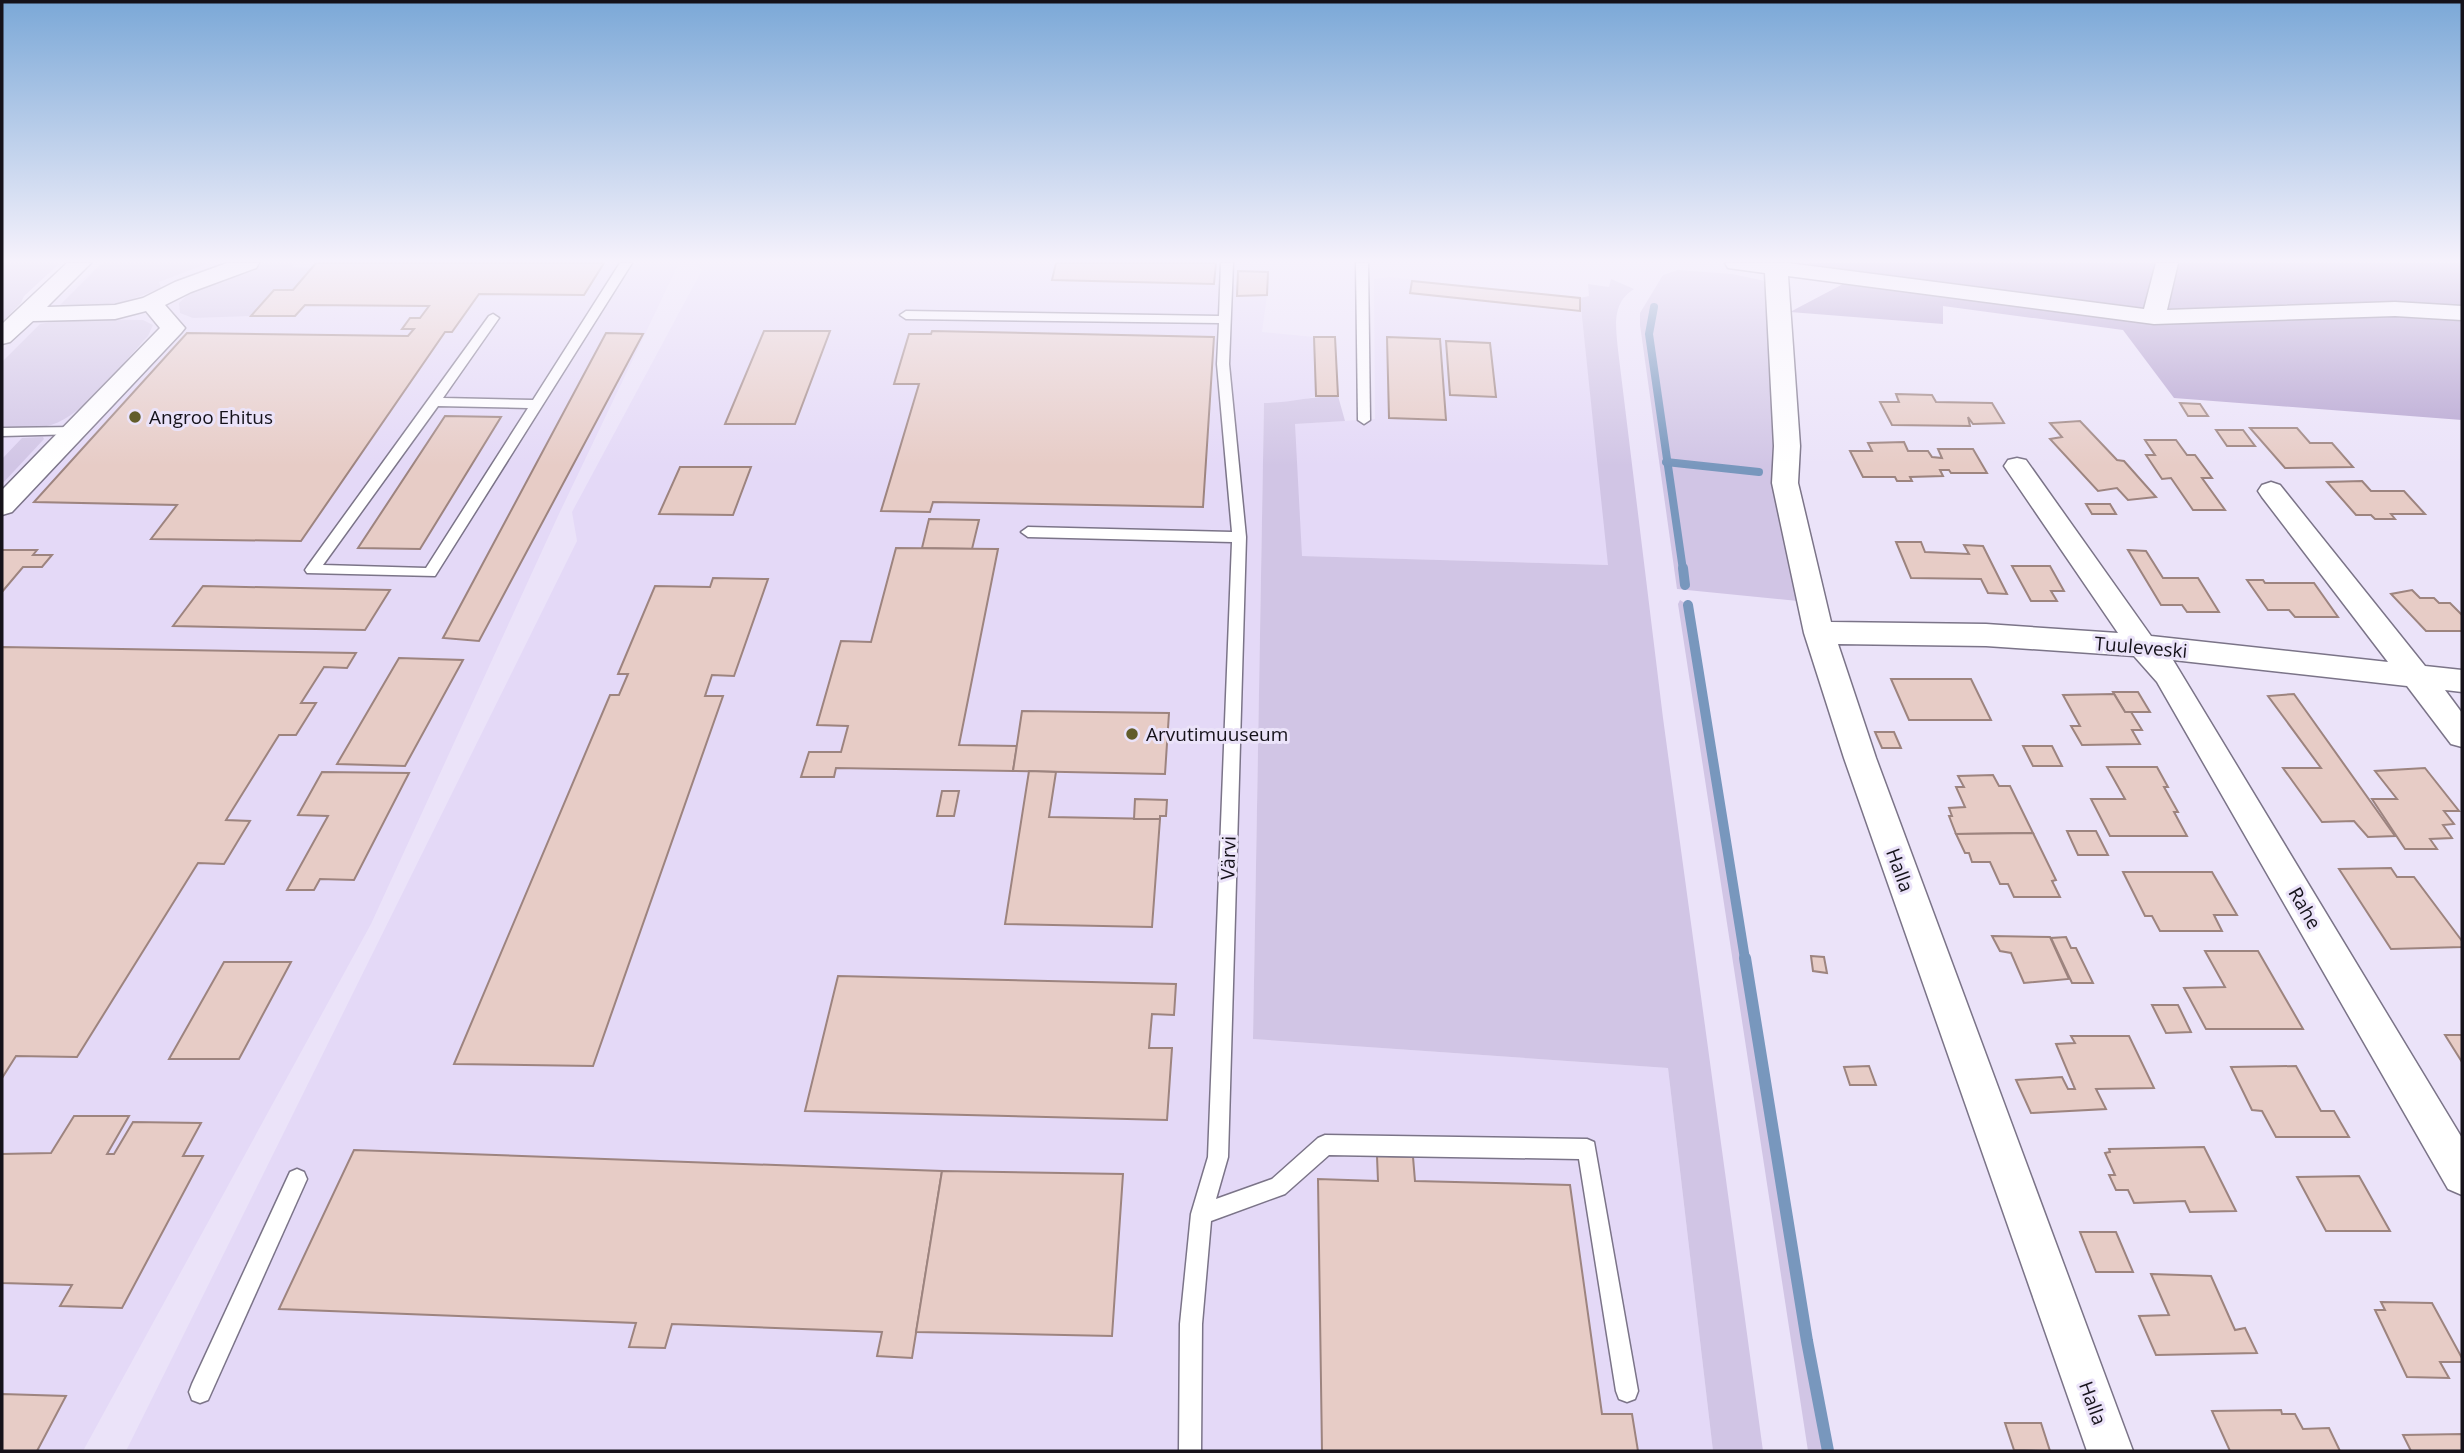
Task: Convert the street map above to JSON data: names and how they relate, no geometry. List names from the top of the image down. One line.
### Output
{"streets":{"street":["Tuuleveski","Halla","Rahe"],"lane":["Värvi"]},"crossings":[["Tuuleveski","Halla"],["Tuuleveski","Rahe"]],"places":["Angroo Ehitus","Arvutimuuseum"]}
